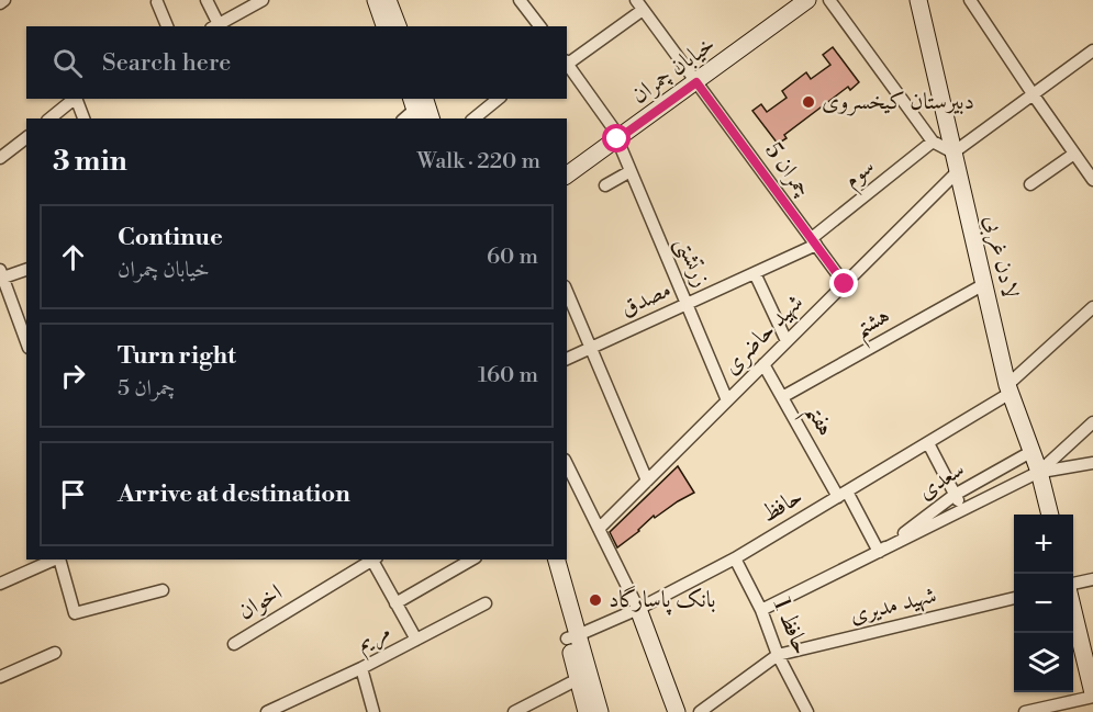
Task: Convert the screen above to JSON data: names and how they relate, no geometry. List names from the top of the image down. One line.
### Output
{"streets":{"main road":["خیابان چمران","لادن غربی"],"street":["چمران 5","سوم","زرتشتی","مصدق","هشتم","شهید حاضری","هفتم","سعدی","حافظ","اخوان","شهید مدیری","حافظ 1","مریم"]},"crossings":[["خیابان چمران","چمران 5"],["خیابان چمران","زرتشتی"],["چمران 5","سوم"],["چمران 5","مصدق"],["چمران 5","شهید حاضری"],["سوم","مصدق"],["لادن غربی","هشتم"],["لادن غربی","شهید حاضری"],["لادن غربی","سعدی"],["لادن غربی","حافظ"],["زرتشتی","مصدق"],["زرتشتی","شهید حاضری"],["هشتم","هفتم"],["شهید حاضری","هفتم"],["هفتم","سعدی"],["هفتم","حافظ"],["سعدی","حافظ 1"],["حافظ","حافظ 1"],["اخوان","مریم"],["شهید مدیری","حافظ 1"]],"places":["دبیرستان کیخسروی","بانک پاسارگاد"],"page":{"search":"Search here","heading":["3 min","Walk · 220 m"],"list":[["Continue","خیابان چمران","60 m"],["Turn right","چمران 5","160 m"],"Arrive at destination"],"map_buttons":["+","−"]}}
